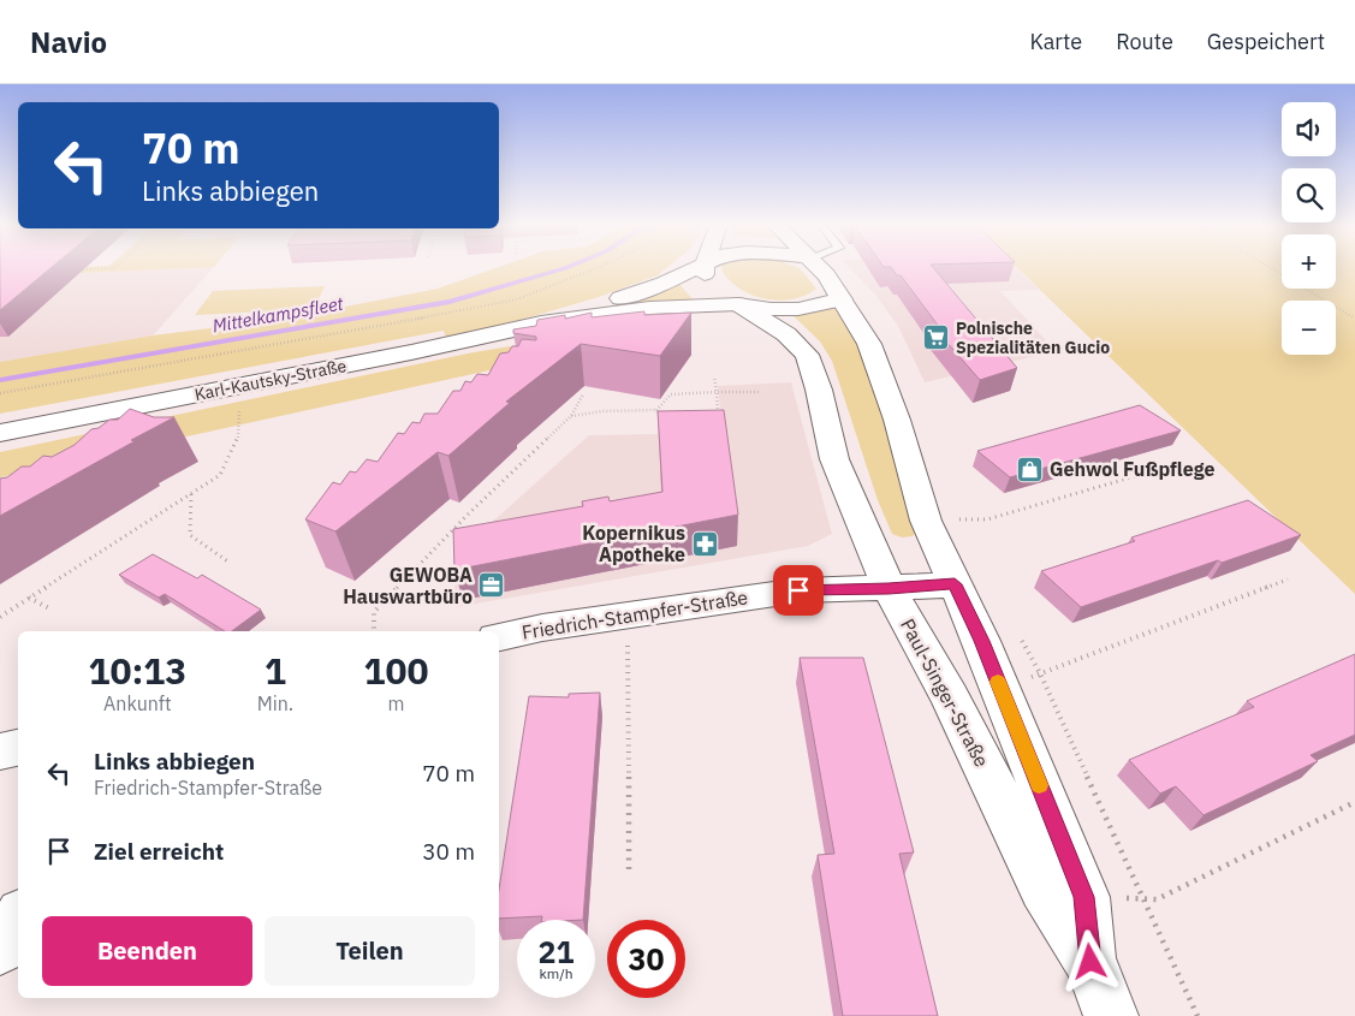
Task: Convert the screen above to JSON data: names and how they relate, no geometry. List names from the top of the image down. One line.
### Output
{"streets":{"street":["Karl-Kautsky-Straße","Friedrich-Stampfer-Straße","Paul-Singer-Straße"]},"crossings":[["Karl-Kautsky-Straße","Paul-Singer-Straße"],["Friedrich-Stampfer-Straße","Paul-Singer-Straße"]],"water":["Mittelkampsfleet"],"places":{"supermarket":["Polnische Spezialitäten Gucio"],"shop":["Gehwol Fußpflege"],"pharmacy":["Kopernikus Apotheke"],"office":["GEWOBA Hauswartbüro"]},"page":{"header":"Navio","nav":["Karte","Route","Gespeichert"],"map_buttons":["+","−"],"turn":["70 m","Links abbiegen"],"eta":["10:13","Ankunft","1","Min.","100","m"],"list":[{"name":"Links abbiegen","note":"Friedrich-Stampfer-Straße","value":"70 m"},{"name":"Ziel erreicht","value":"30 m"}],"buttons":["Beenden","Teilen"],"speed":"21 km/h","limit":"30"}}
